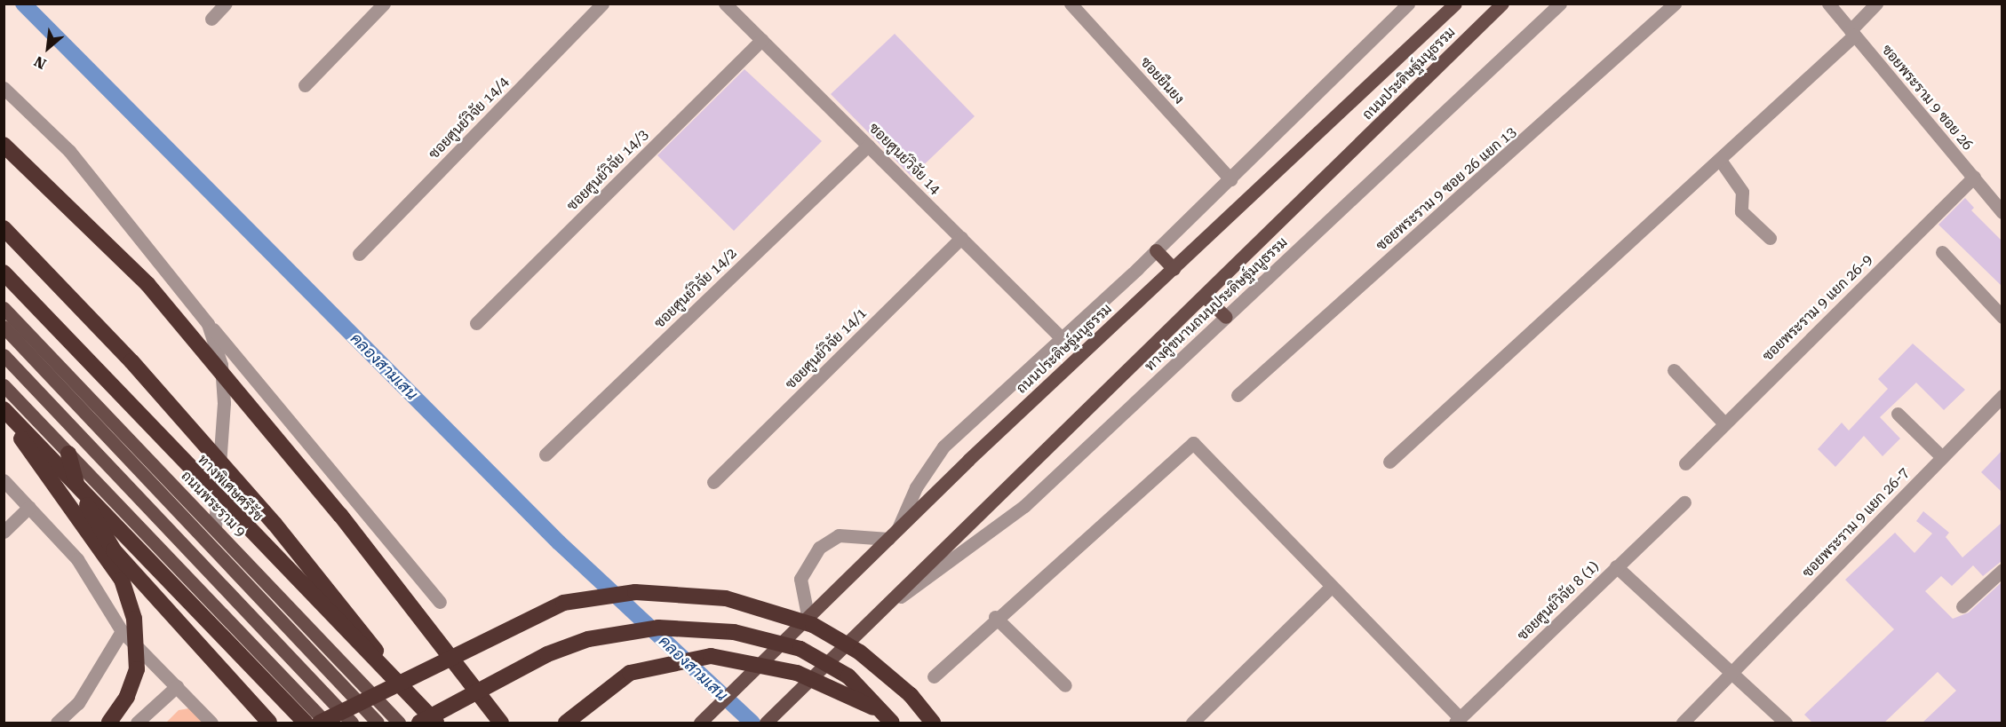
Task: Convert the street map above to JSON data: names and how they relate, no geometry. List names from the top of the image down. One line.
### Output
{"streets":{"highway":["ทางพิเศษศรีรัช"],"main road":["ถนนประดิษฐ์มนูธรรม","ถนนพระราม 9"],"street":["ซอยยืนยง","ซอยพระราม 9 ซอย 26","ซอยศูนย์วิจัย 14/4","ซอยศูนย์วิจัย 14","ซอยศูนย์วิจัย 14/3","ซอยพระราม 9 ซอย 26 แยก 13","ซอยศูนย์วิจัย 14/2","ทางคู่ขนานถนนประดิษฐ์มนูธรรม","ซอยพระราม 9 แยก 26-9","ซอยศูนย์วิจัย 14/1","ซอยพระราม 9 แยก 26-7","ซอยศูนย์วิจัย 8 (1)"]},"crossings":[["ถนนประดิษฐ์มนูธรรม","ทางคู่ขนานถนนประดิษฐ์มนูธรรม"],["ซอยพระราม 9 ซอย 26","ซอยพระราม 9 แยก 26-9"],["ซอยศูนย์วิจัย 14","ซอยศูนย์วิจัย 14/3"],["ซอยศูนย์วิจัย 14","ซอยศูนย์วิจัย 14/2"],["ซอยศูนย์วิจัย 14","ซอยศูนย์วิจัย 14/1"]],"water":["คลองสามเสน"],"north":"bottom left"}
